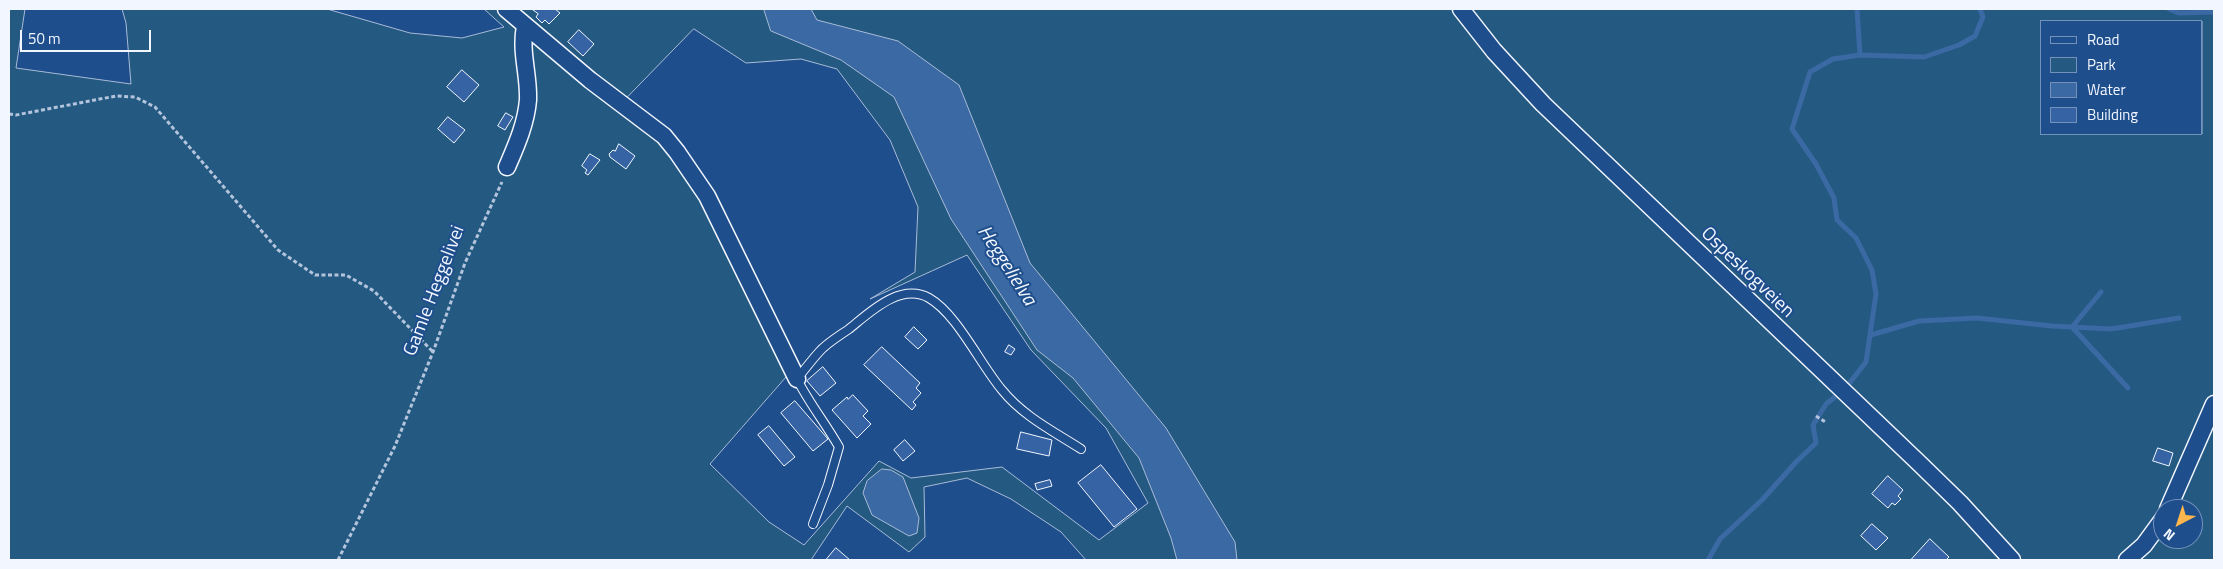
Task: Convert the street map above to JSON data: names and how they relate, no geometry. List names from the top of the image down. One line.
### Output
{"streets":{"street":["Ospeskogveien"],"path":["Gamle Heggelivei"]},"water":["Heggelielva"],"legend":["Road","Park","Water","Building"],"scale_bar":"50 m","north":"bottom left"}
